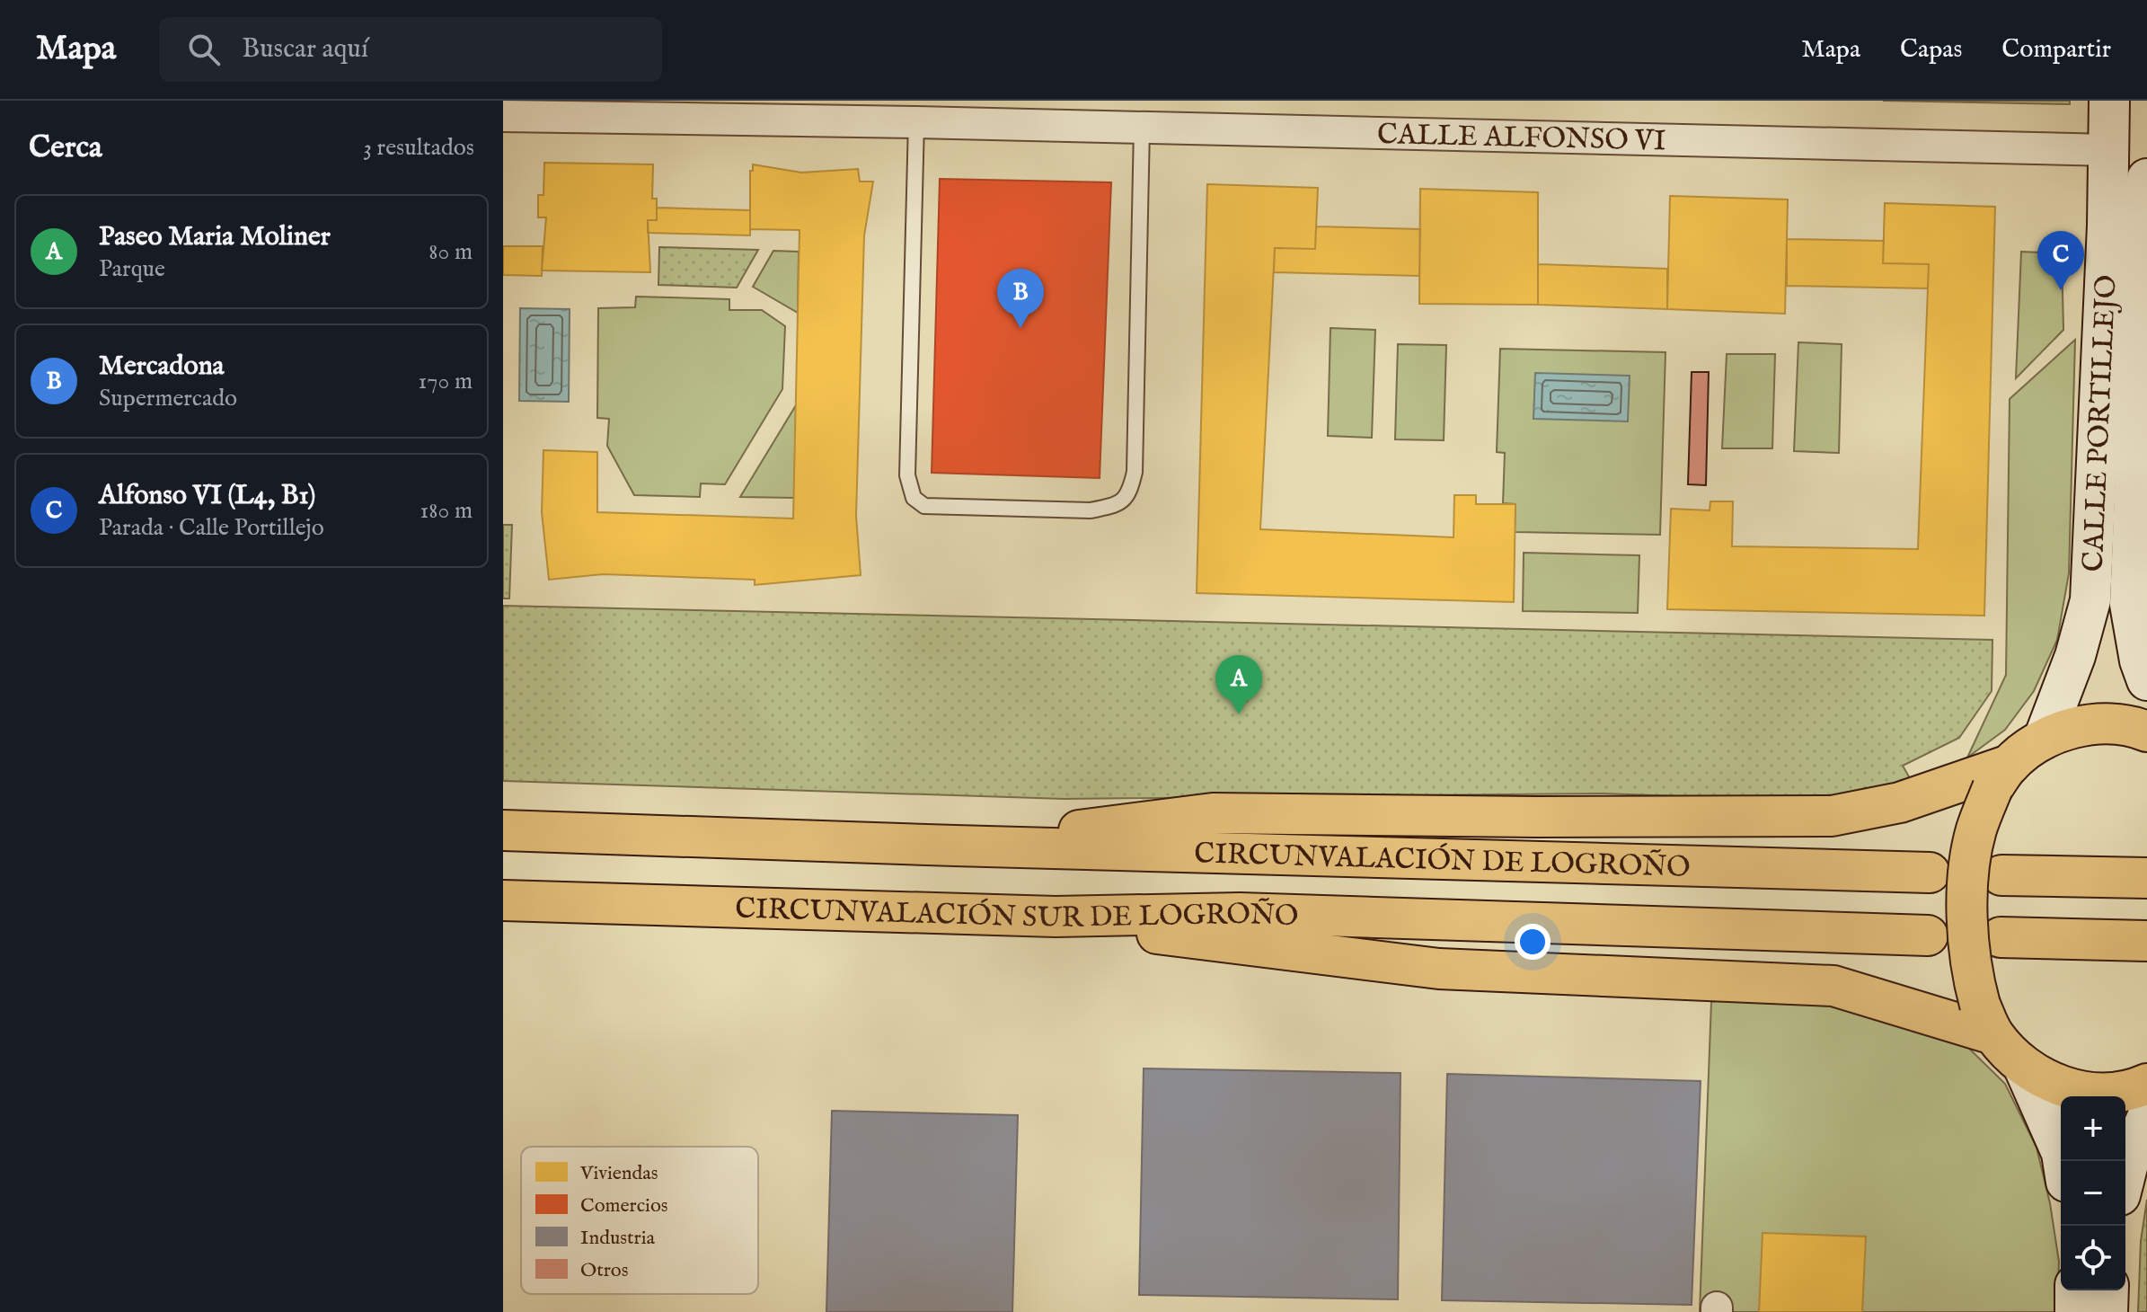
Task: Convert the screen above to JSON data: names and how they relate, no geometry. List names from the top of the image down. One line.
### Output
{"streets":{"main road":["CALLE PORTILLEJO","CIRCUNVALACIÓN DE LOGROÑO","CIRCUNVALACIÓN SUR DE LOGROÑO"],"street":["CALLE ALFONSO VI"]},"crossings":[["CALLE ALFONSO VI","CALLE PORTILLEJO"],["CIRCUNVALACIÓN DE LOGROÑO","CIRCUNVALACIÓN SUR DE LOGROÑO"]],"legend":["Viviendas","Comercios","Industria","Otros"],"page":{"header":"Mapa","search":"Buscar aquí","nav":["Mapa","Capas","Compartir"],"heading":["Cerca","3 resultados"],"list":[{"mark":"A","name":"Paseo Maria Moliner","note":"Parque","value":"80 m"},{"mark":"B","name":"Mercadona","note":"Supermercado","value":"170 m"},{"mark":"C","name":"Alfonso VI (L4, B1)","note":"Parada · Calle Portillejo","value":"180 m"}],"pins":["C","B","A"],"map_buttons":["+","−"]}}
